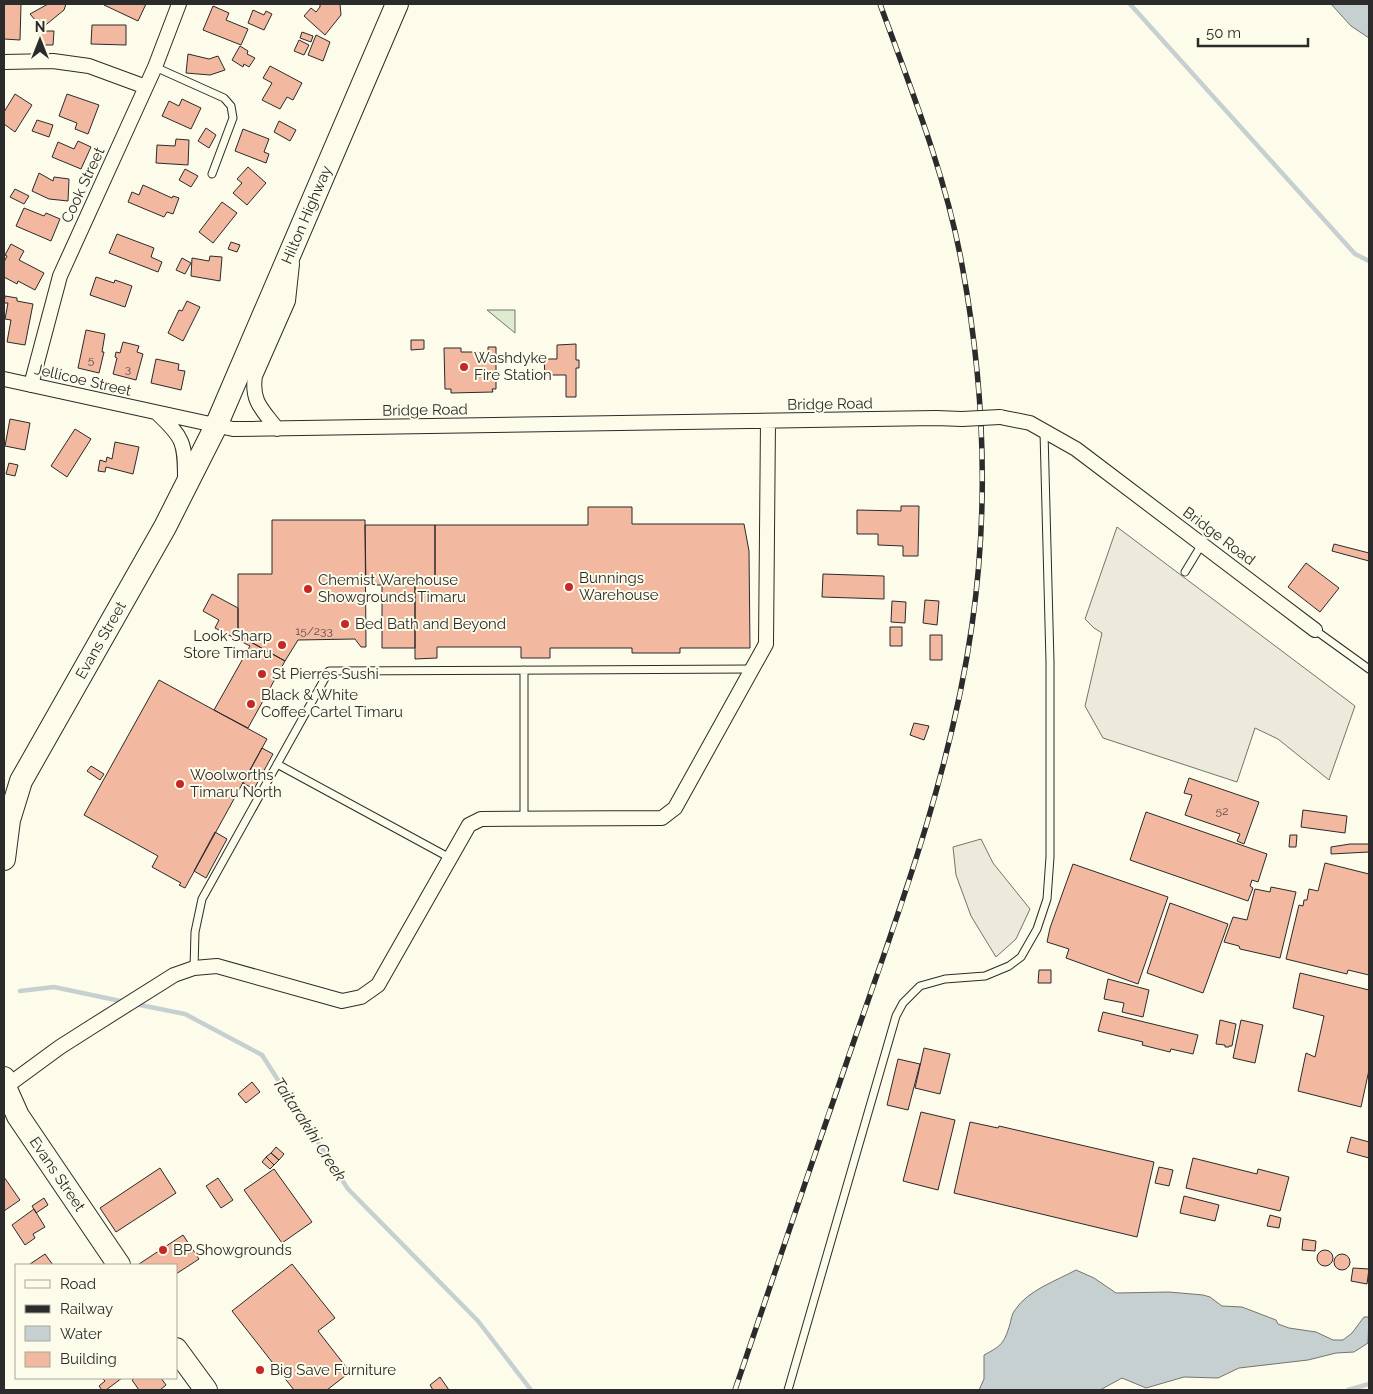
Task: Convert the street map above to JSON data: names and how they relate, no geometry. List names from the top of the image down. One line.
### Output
{"streets":{"highway":["Hilton Highway","Evans Street"],"street":["Cook Street","Jellicoe Street","Bridge Road"]},"crossings":[["Cook Street","Jellicoe Street"],["Hilton Highway","Jellicoe Street"],["Hilton Highway","Bridge Road"],["Hilton Highway","Evans Street"],["Jellicoe Street","Bridge Road"],["Jellicoe Street","Evans Street"],["Bridge Road","Evans Street"]],"water":["Taitarakihi Creek"],"places":["Washdyke Fire Station","Bunnings Warehouse","Chemist Warehouse Showgrounds Timaru","Bed Bath and Beyond","Look Sharp Store Timaru","St Pierres Sushi","Black & White Coffee Cartel Timaru","Woolworths Timaru North","BP Showgrounds","Big Save Furniture"],"house_numbers":["5","3","15/233","52"],"legend":["Road","Railway","Water","Building"],"scale_bar":"50 m","north":"top"}
